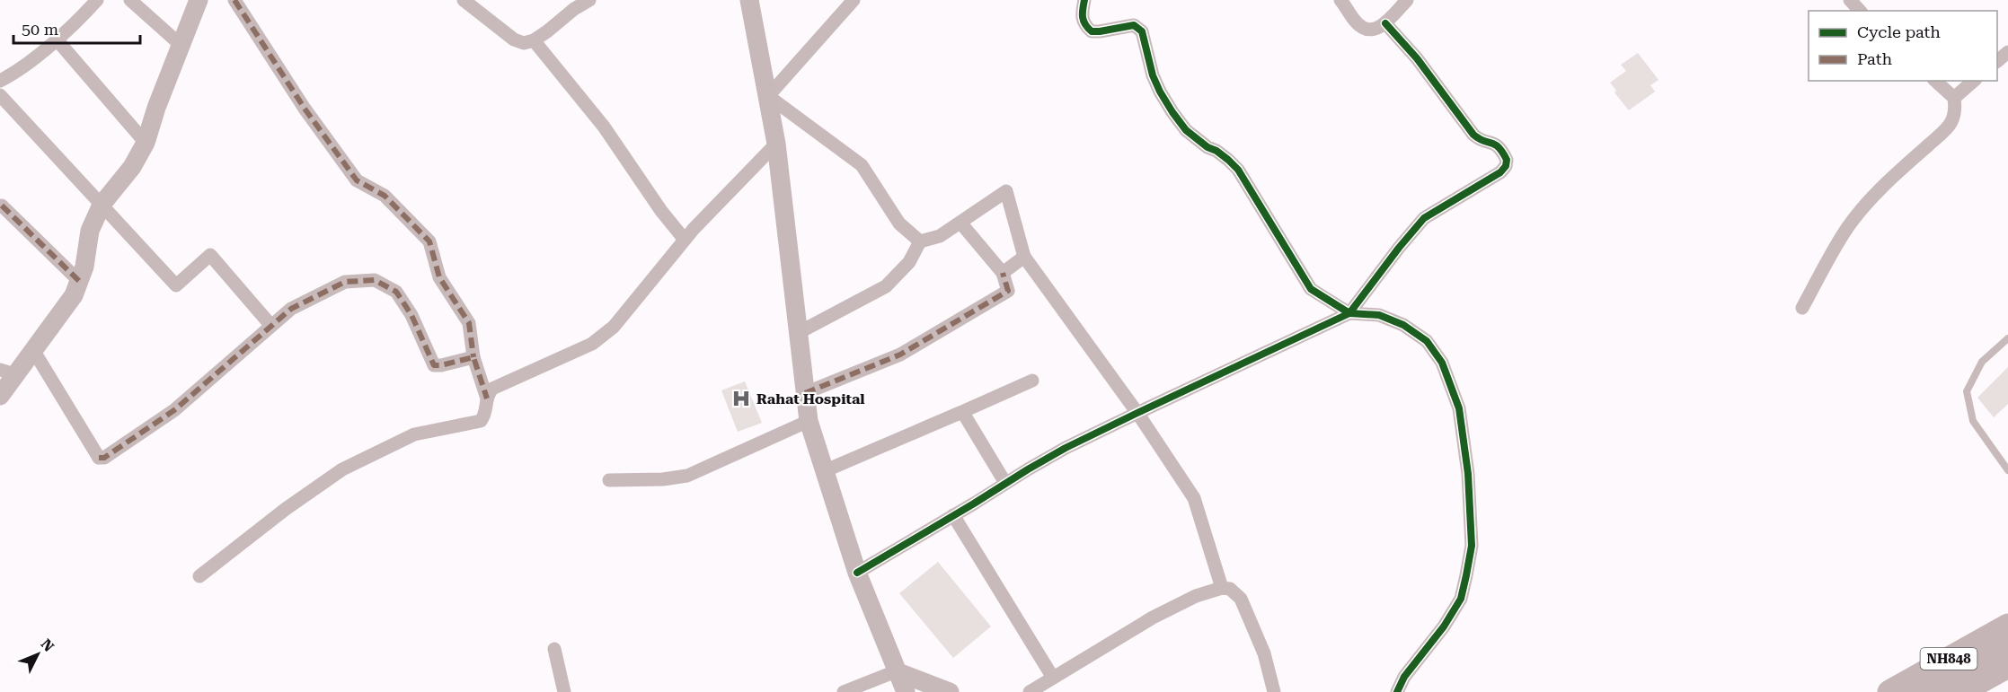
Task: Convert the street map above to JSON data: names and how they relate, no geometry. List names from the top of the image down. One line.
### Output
{"streets":{"highway":["NH848"]},"places":{"hospital":["Rahat Hospital"]},"legend":["Cycle path","Path"],"scale_bar":"50 m","north":"top right"}
